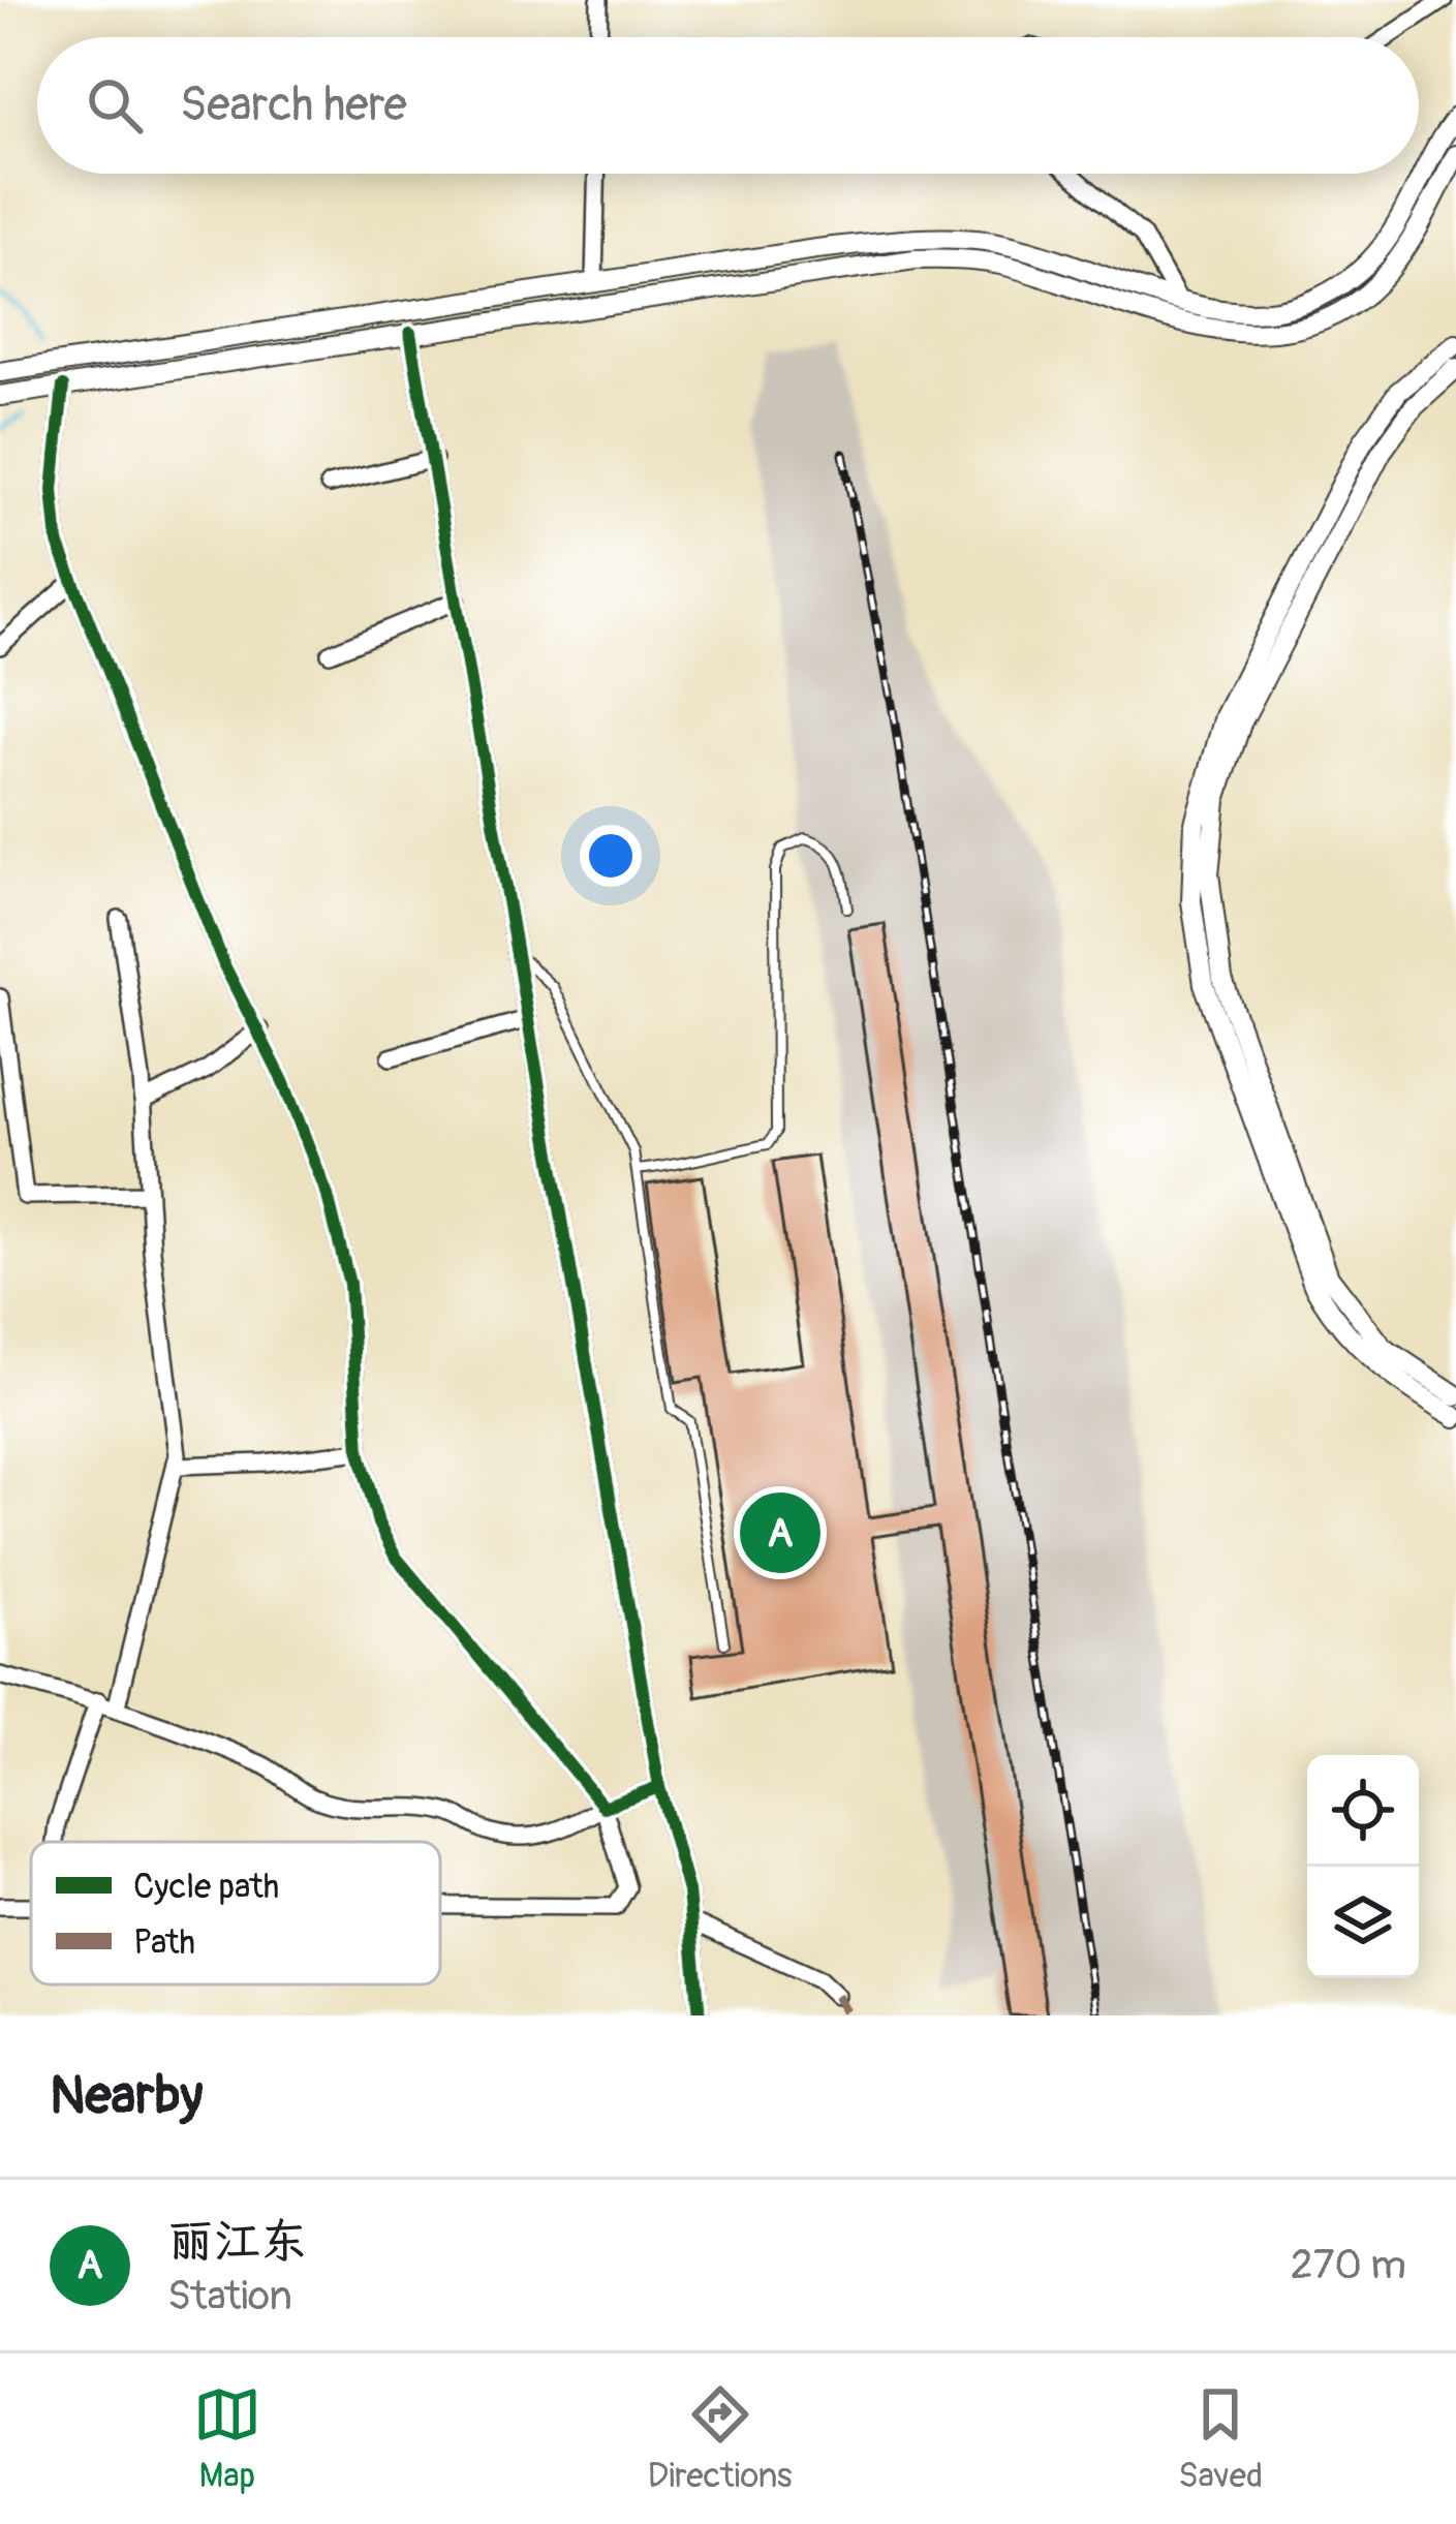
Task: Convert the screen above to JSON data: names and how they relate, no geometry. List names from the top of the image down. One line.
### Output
{"legend":["Cycle path","Path"],"page":{"search":"Search here","pins":"A","heading":"Nearby","list":[{"mark":"A","name":"丽江东","note":"Station","value":"270 m"}],"nav":["Map","Directions","Saved"]}}
